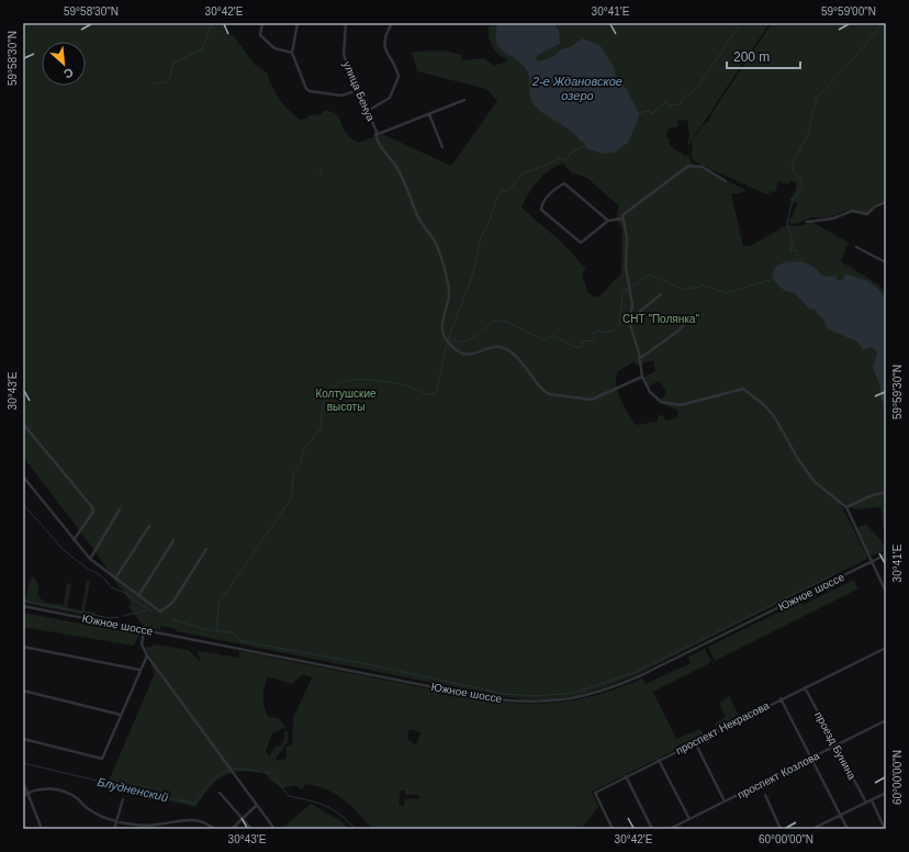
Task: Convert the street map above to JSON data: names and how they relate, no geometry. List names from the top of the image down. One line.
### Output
{"streets":{"street":["улица Бенуа","Южное шоссе","проспект Некрасова","проезд Бунина","проспект Козлова"]},"crossings":[["проспект Некрасова","проезд Бунина"],["проезд Бунина","проспект Козлова"]],"water":["2-е Ждановское озеро","Блудненский"],"parks":["СНТ \"Полянка\"","Колтушские высоты"],"scale_bar":"200 m","north":"bottom right","coordinates":["59°58'30\"N","30°42'E","30°41'E","59°59'00\"N","30°43'E","59°59'30\"N","60°00'00\"N"]}
